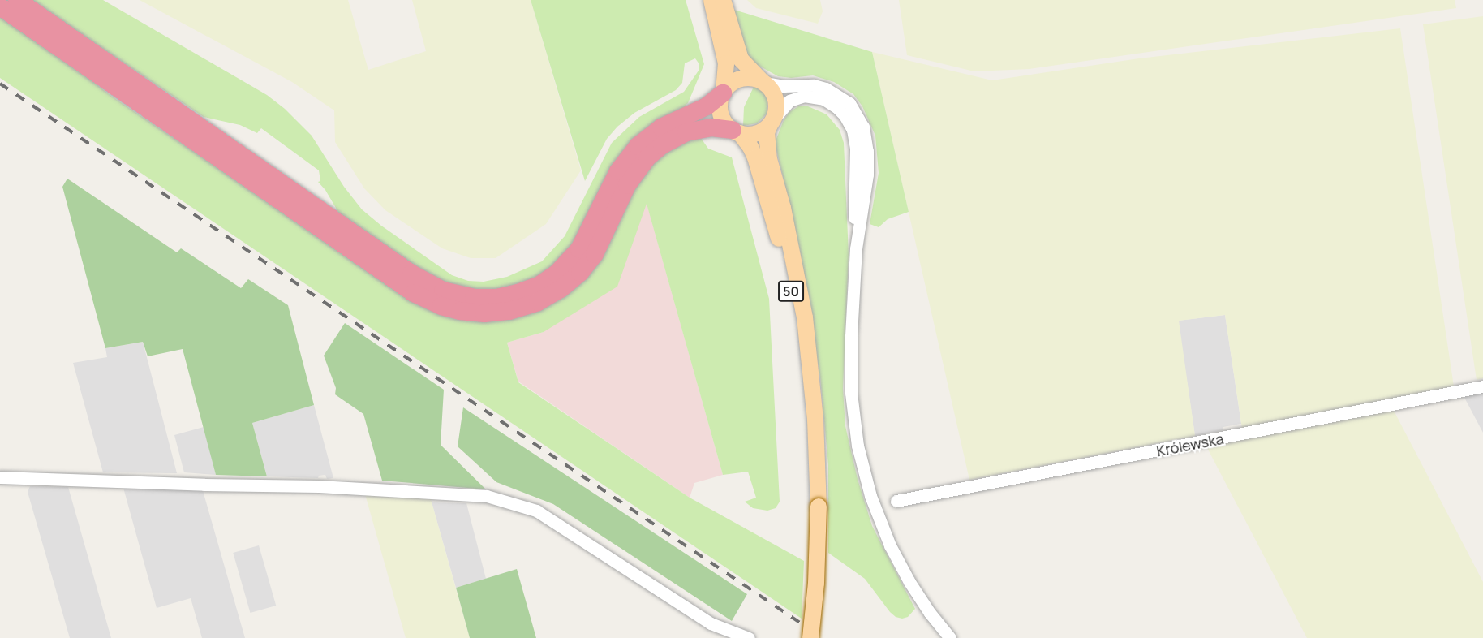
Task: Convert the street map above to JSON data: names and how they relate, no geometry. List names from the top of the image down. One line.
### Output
{"streets":{"main road":["50"],"street":["Królewska"]}}
